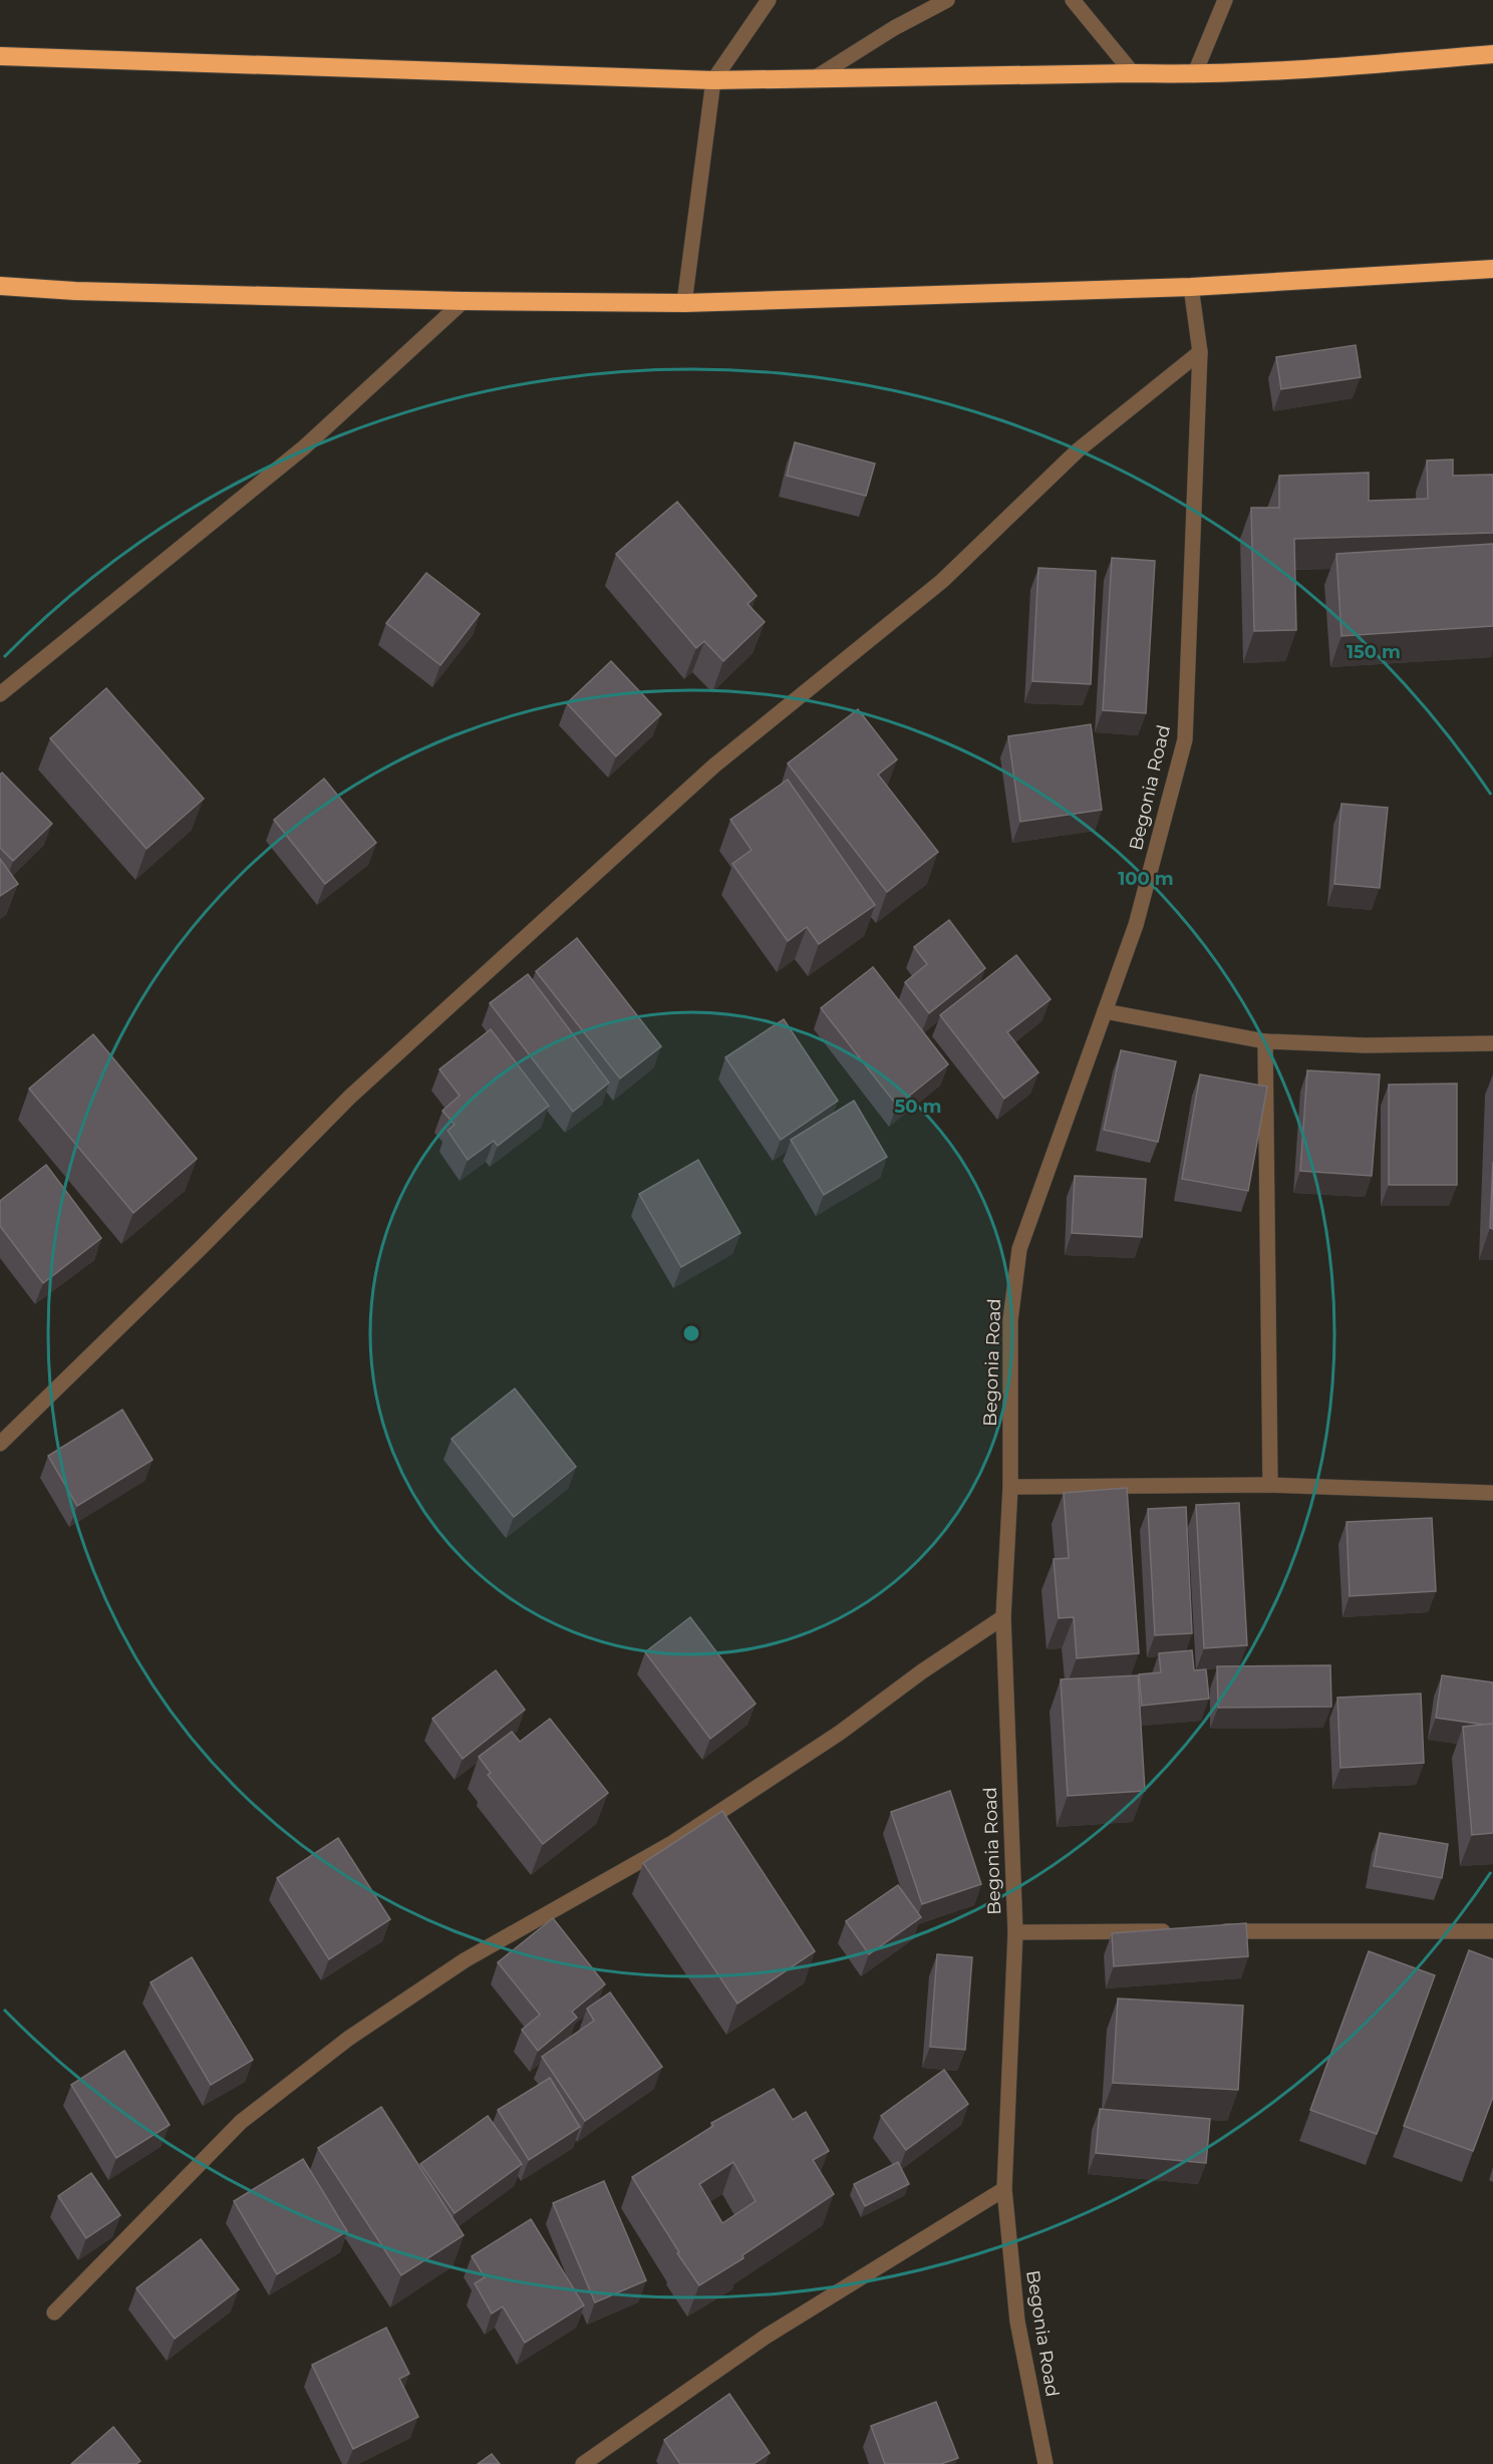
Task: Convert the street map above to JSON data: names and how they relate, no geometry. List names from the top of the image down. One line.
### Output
{"streets":{"street":["Begonia Road"]},"rings":["150 m","100 m","50 m"]}
